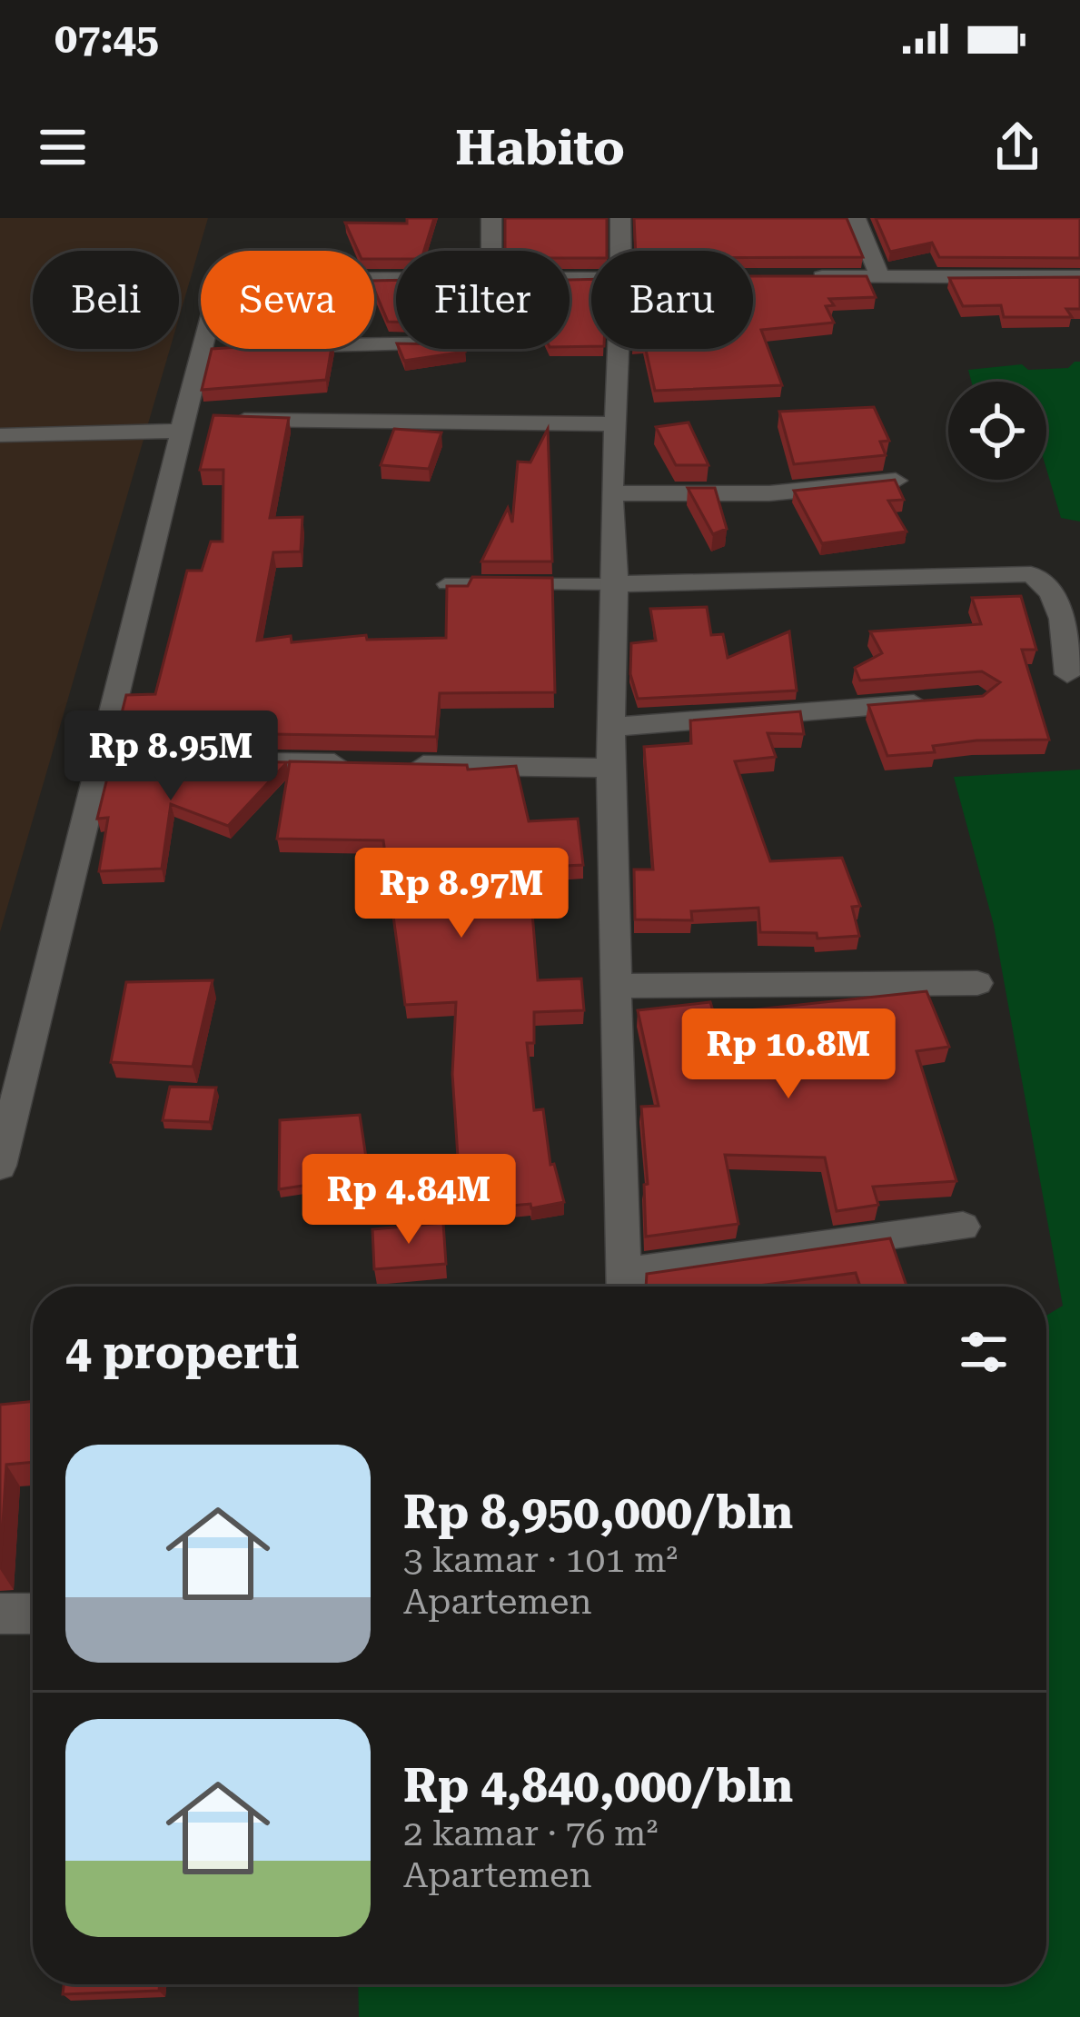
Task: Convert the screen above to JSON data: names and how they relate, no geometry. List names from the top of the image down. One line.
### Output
{"page":{"status":"07:45","header":"Habito","chip":["Beli","Sewa","Filter","Baru"],"price":["Rp 8.95M","Rp 8.97M","Rp 10.8M","Rp 4.84M"],"heading":"4 properti","list":[{"name":"Rp 8,950,000/bln","note":"3 kamar · 101 m² · Apartemen"},{"name":"Rp 4,840,000/bln","note":"2 kamar · 76 m² · Apartemen"}]}}
